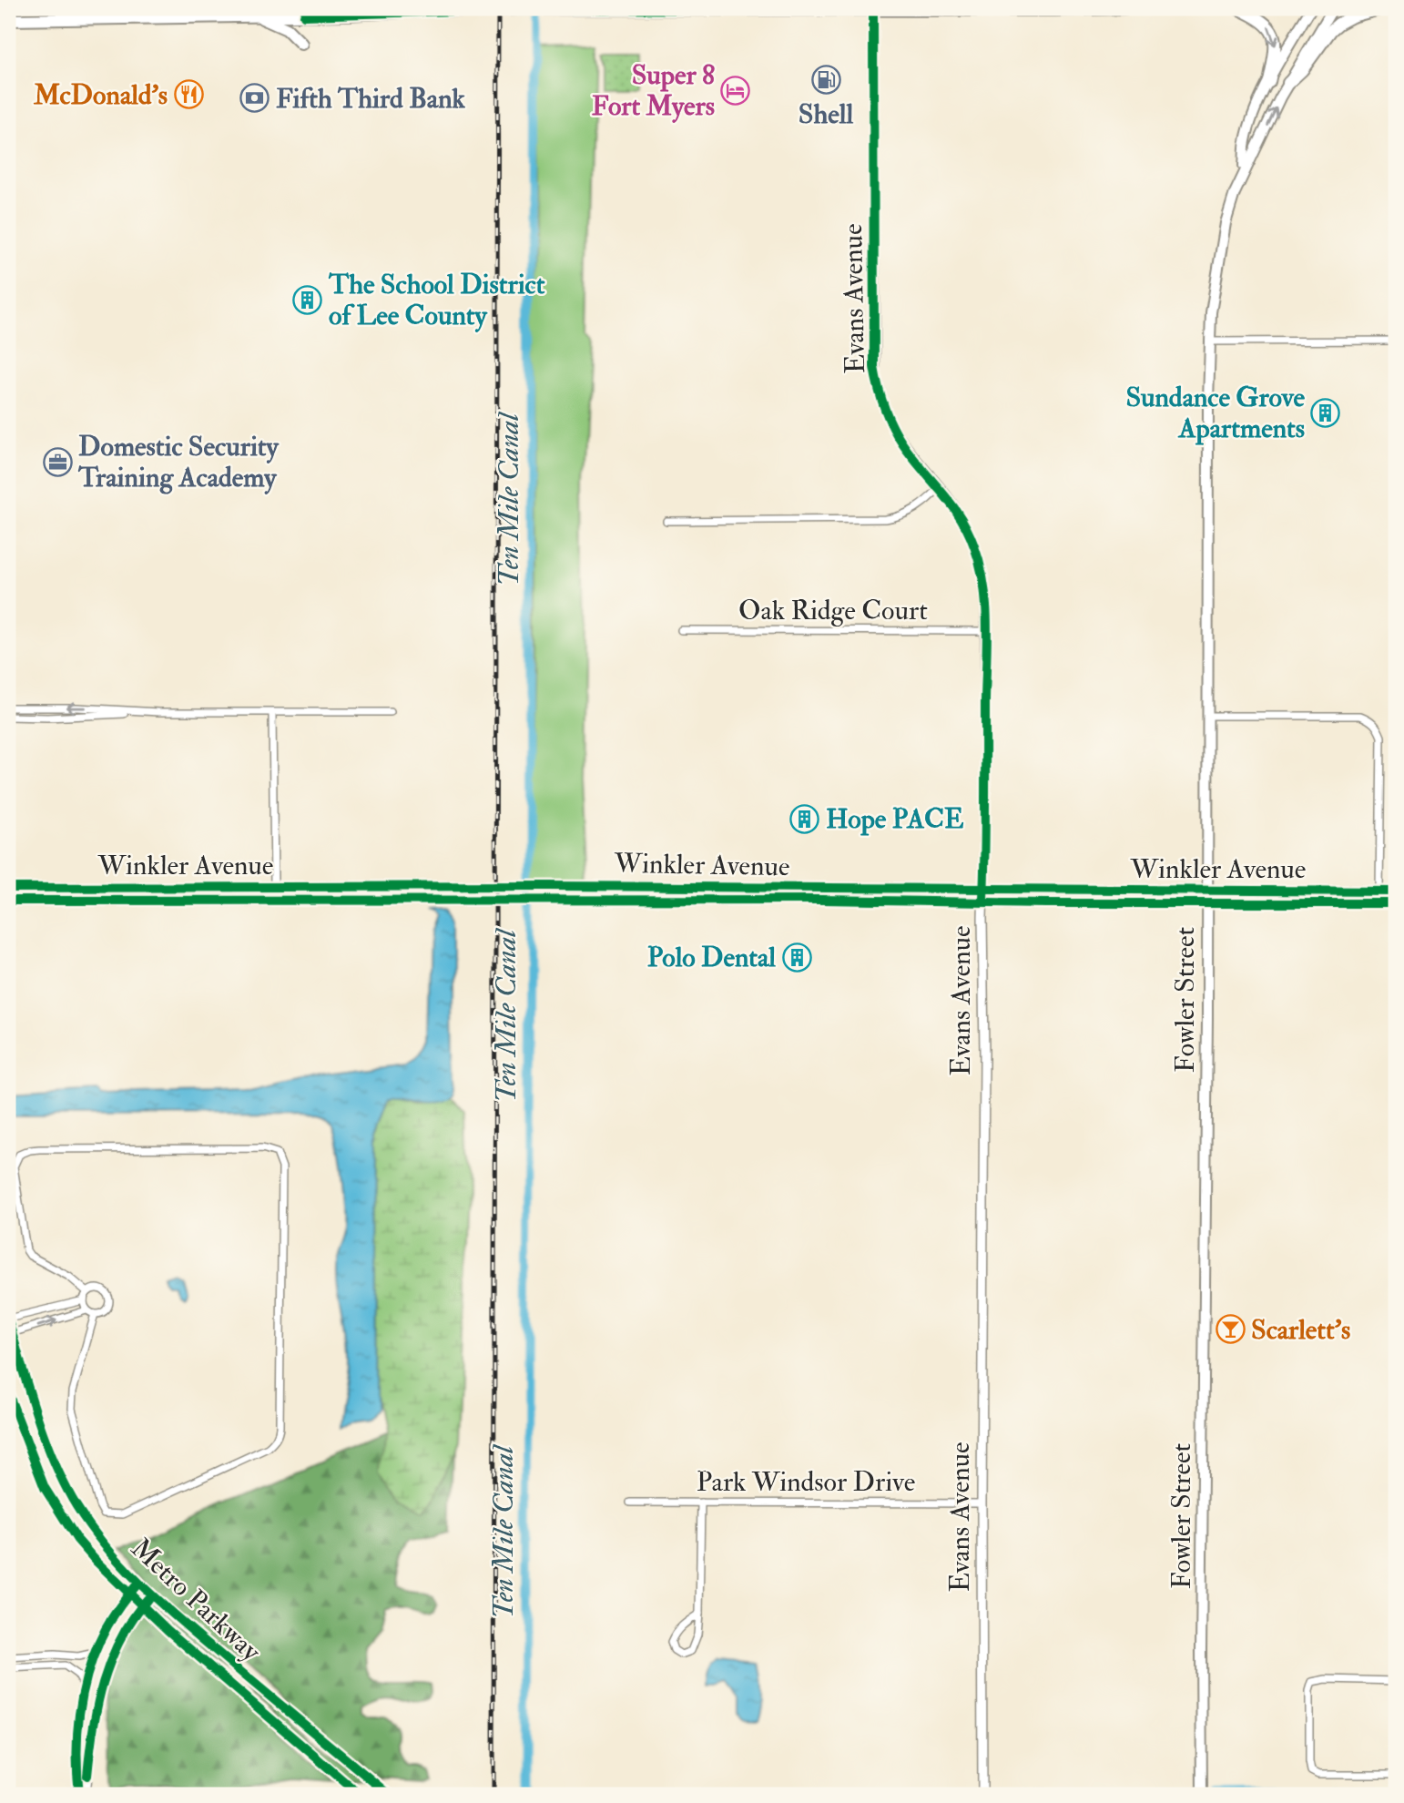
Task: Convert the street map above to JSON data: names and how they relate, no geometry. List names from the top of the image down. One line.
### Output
{"streets":{"main road":["Fowler Street","Metro Parkway"],"street":["Evans Avenue","Oak Ridge Court","Winkler Avenue","Park Windsor Drive"]},"crossings":[["Evans Avenue","Oak Ridge Court"],["Evans Avenue","Winkler Avenue"],["Evans Avenue","Park Windsor Drive"],["Winkler Avenue","Fowler Street"]],"water":["Ten Mile Canal"],"places":{"fuel station":["Shell"],"hotel":["Super 8 Fort Myers"],"restaurant":["McDonald's"],"bank":["Fifth Third Bank"],"building":["The School District of Lee County","Sundance Grove Apartments","Hope PACE","Polo Dental"],"office":["Domestic Security Training Academy"],"bar":["Scarlett's"]}}
